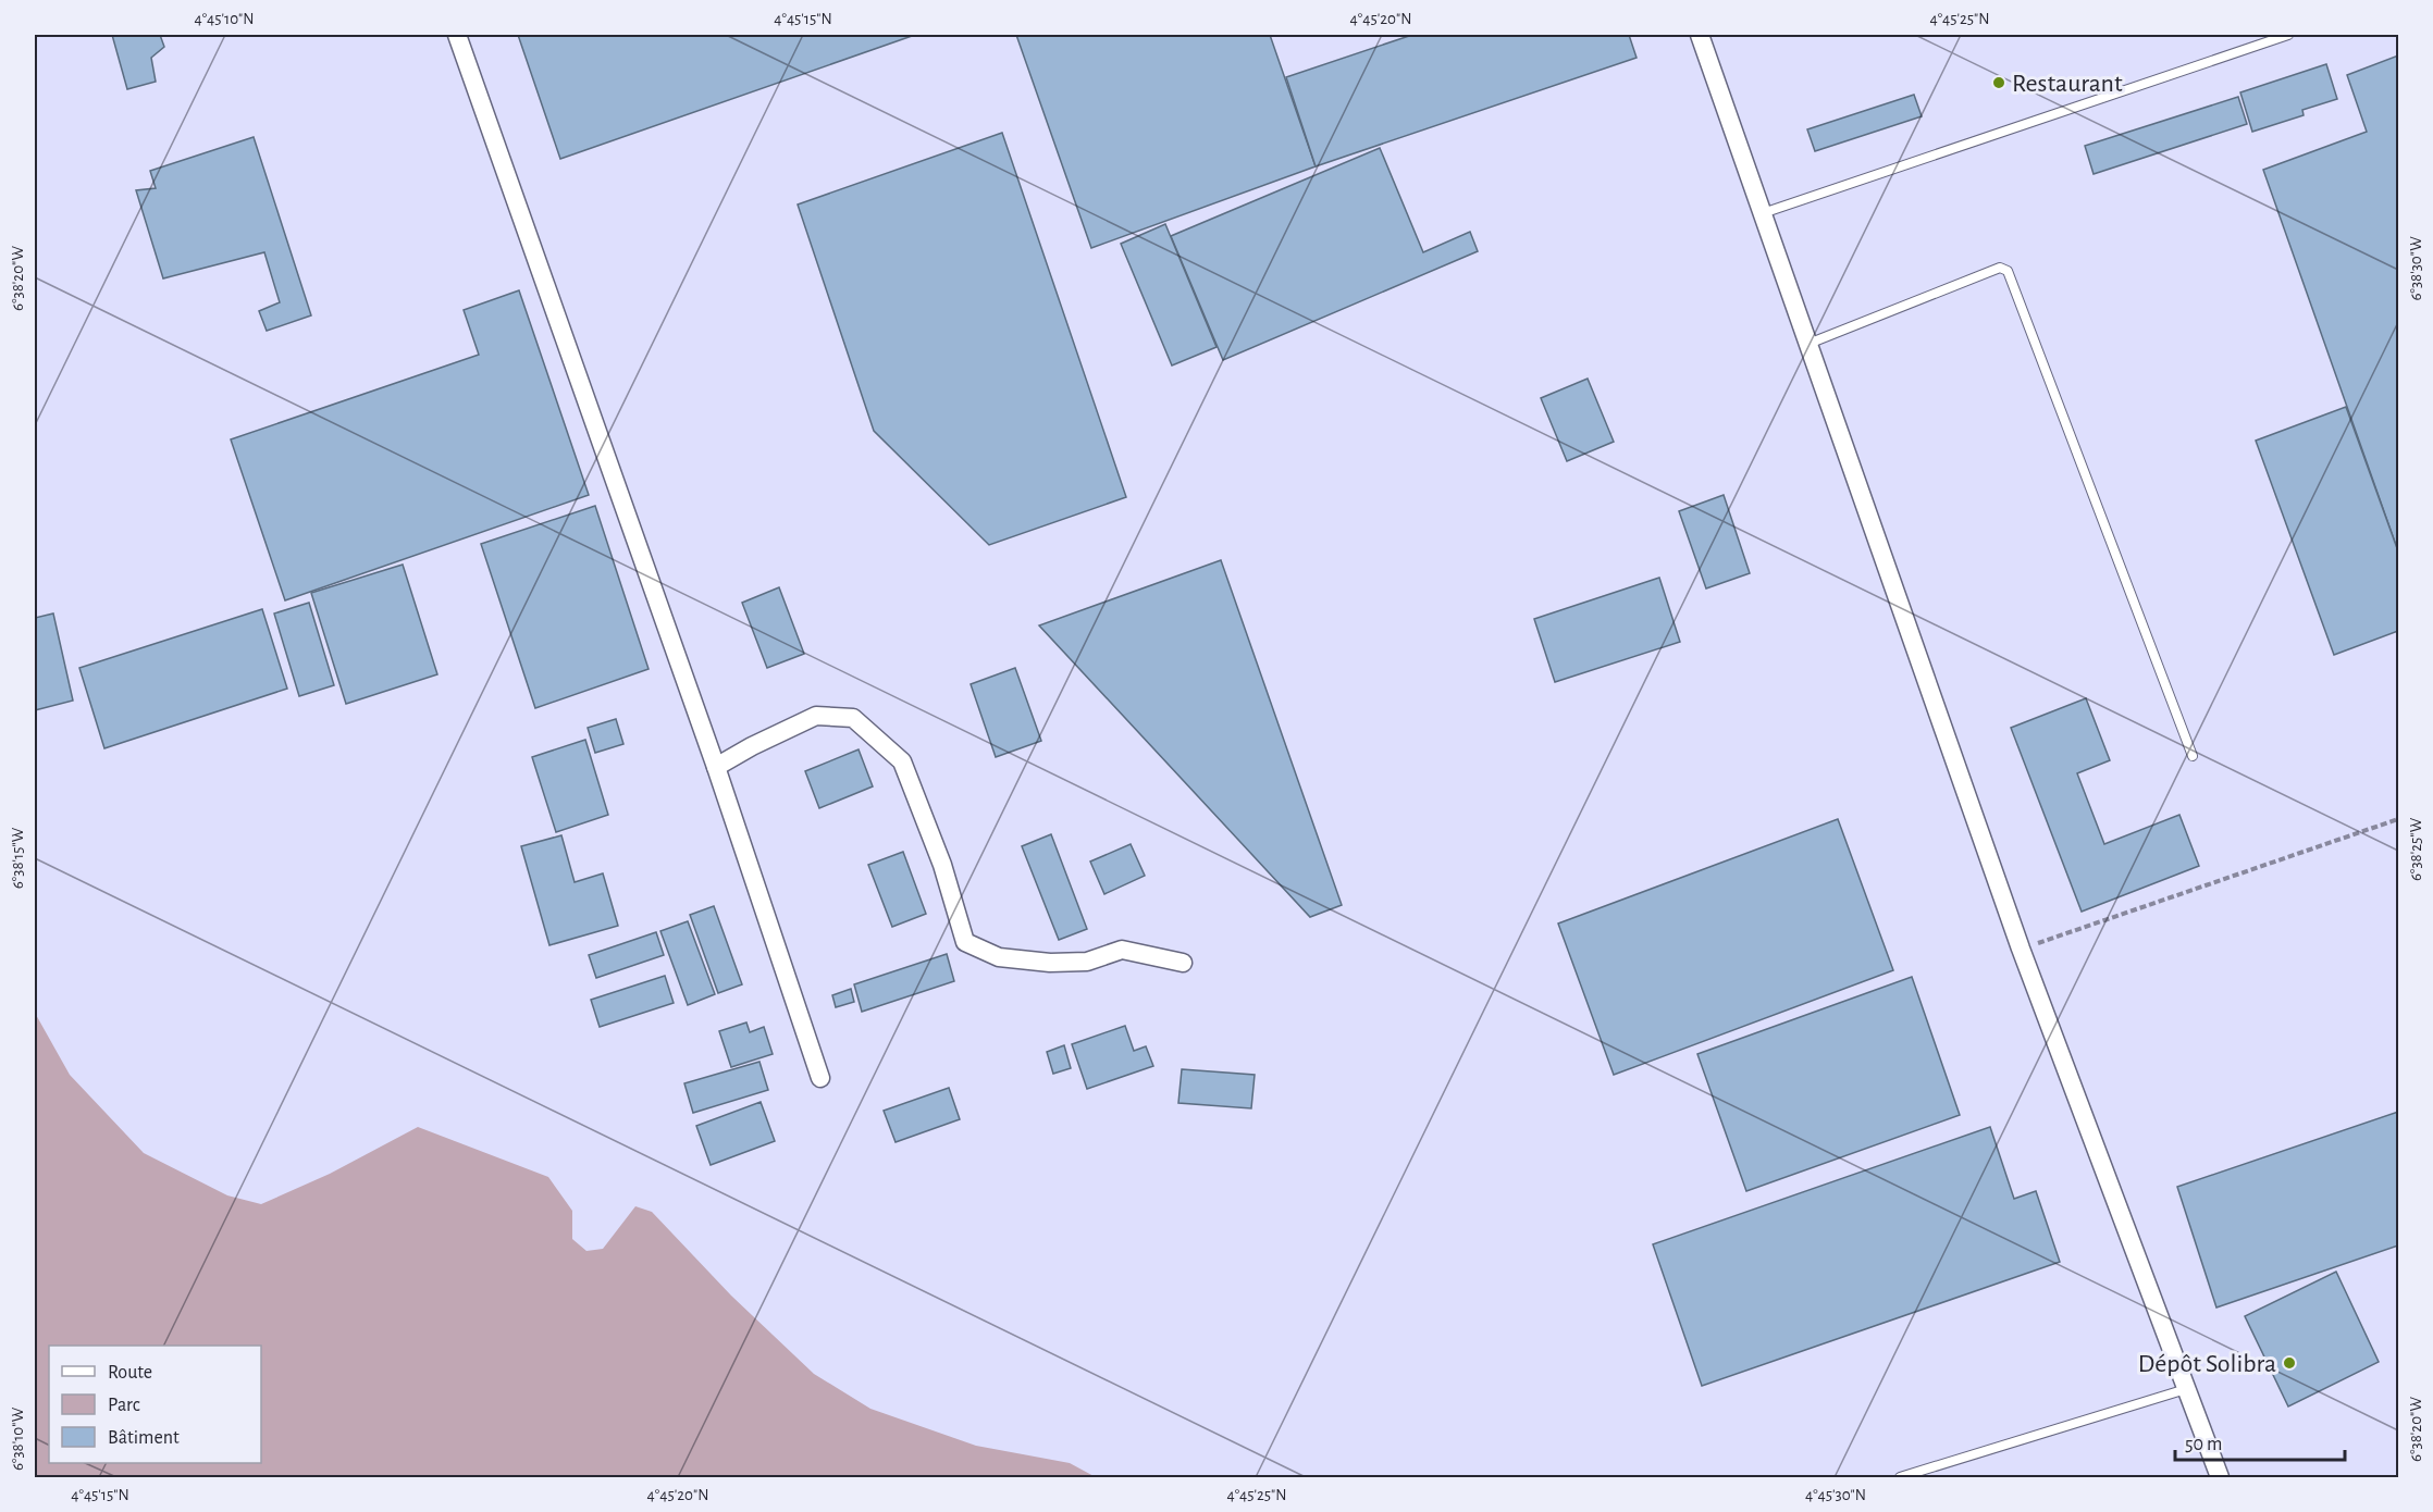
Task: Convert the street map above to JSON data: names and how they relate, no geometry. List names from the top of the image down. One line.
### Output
{"places":["Restaurant","Dépôt Solibra"],"legend":["Route","Parc","Bâtiment"],"scale_bar":"50 m","coordinates":["4°45'10\"N","4°45'15\"N","4°45'20\"N","4°45'25\"N","6°38'30\"W","6°38'20\"W","6°38'25\"W","6°38'15\"W","6°38'10\"W","4°45'30\"N"]}
